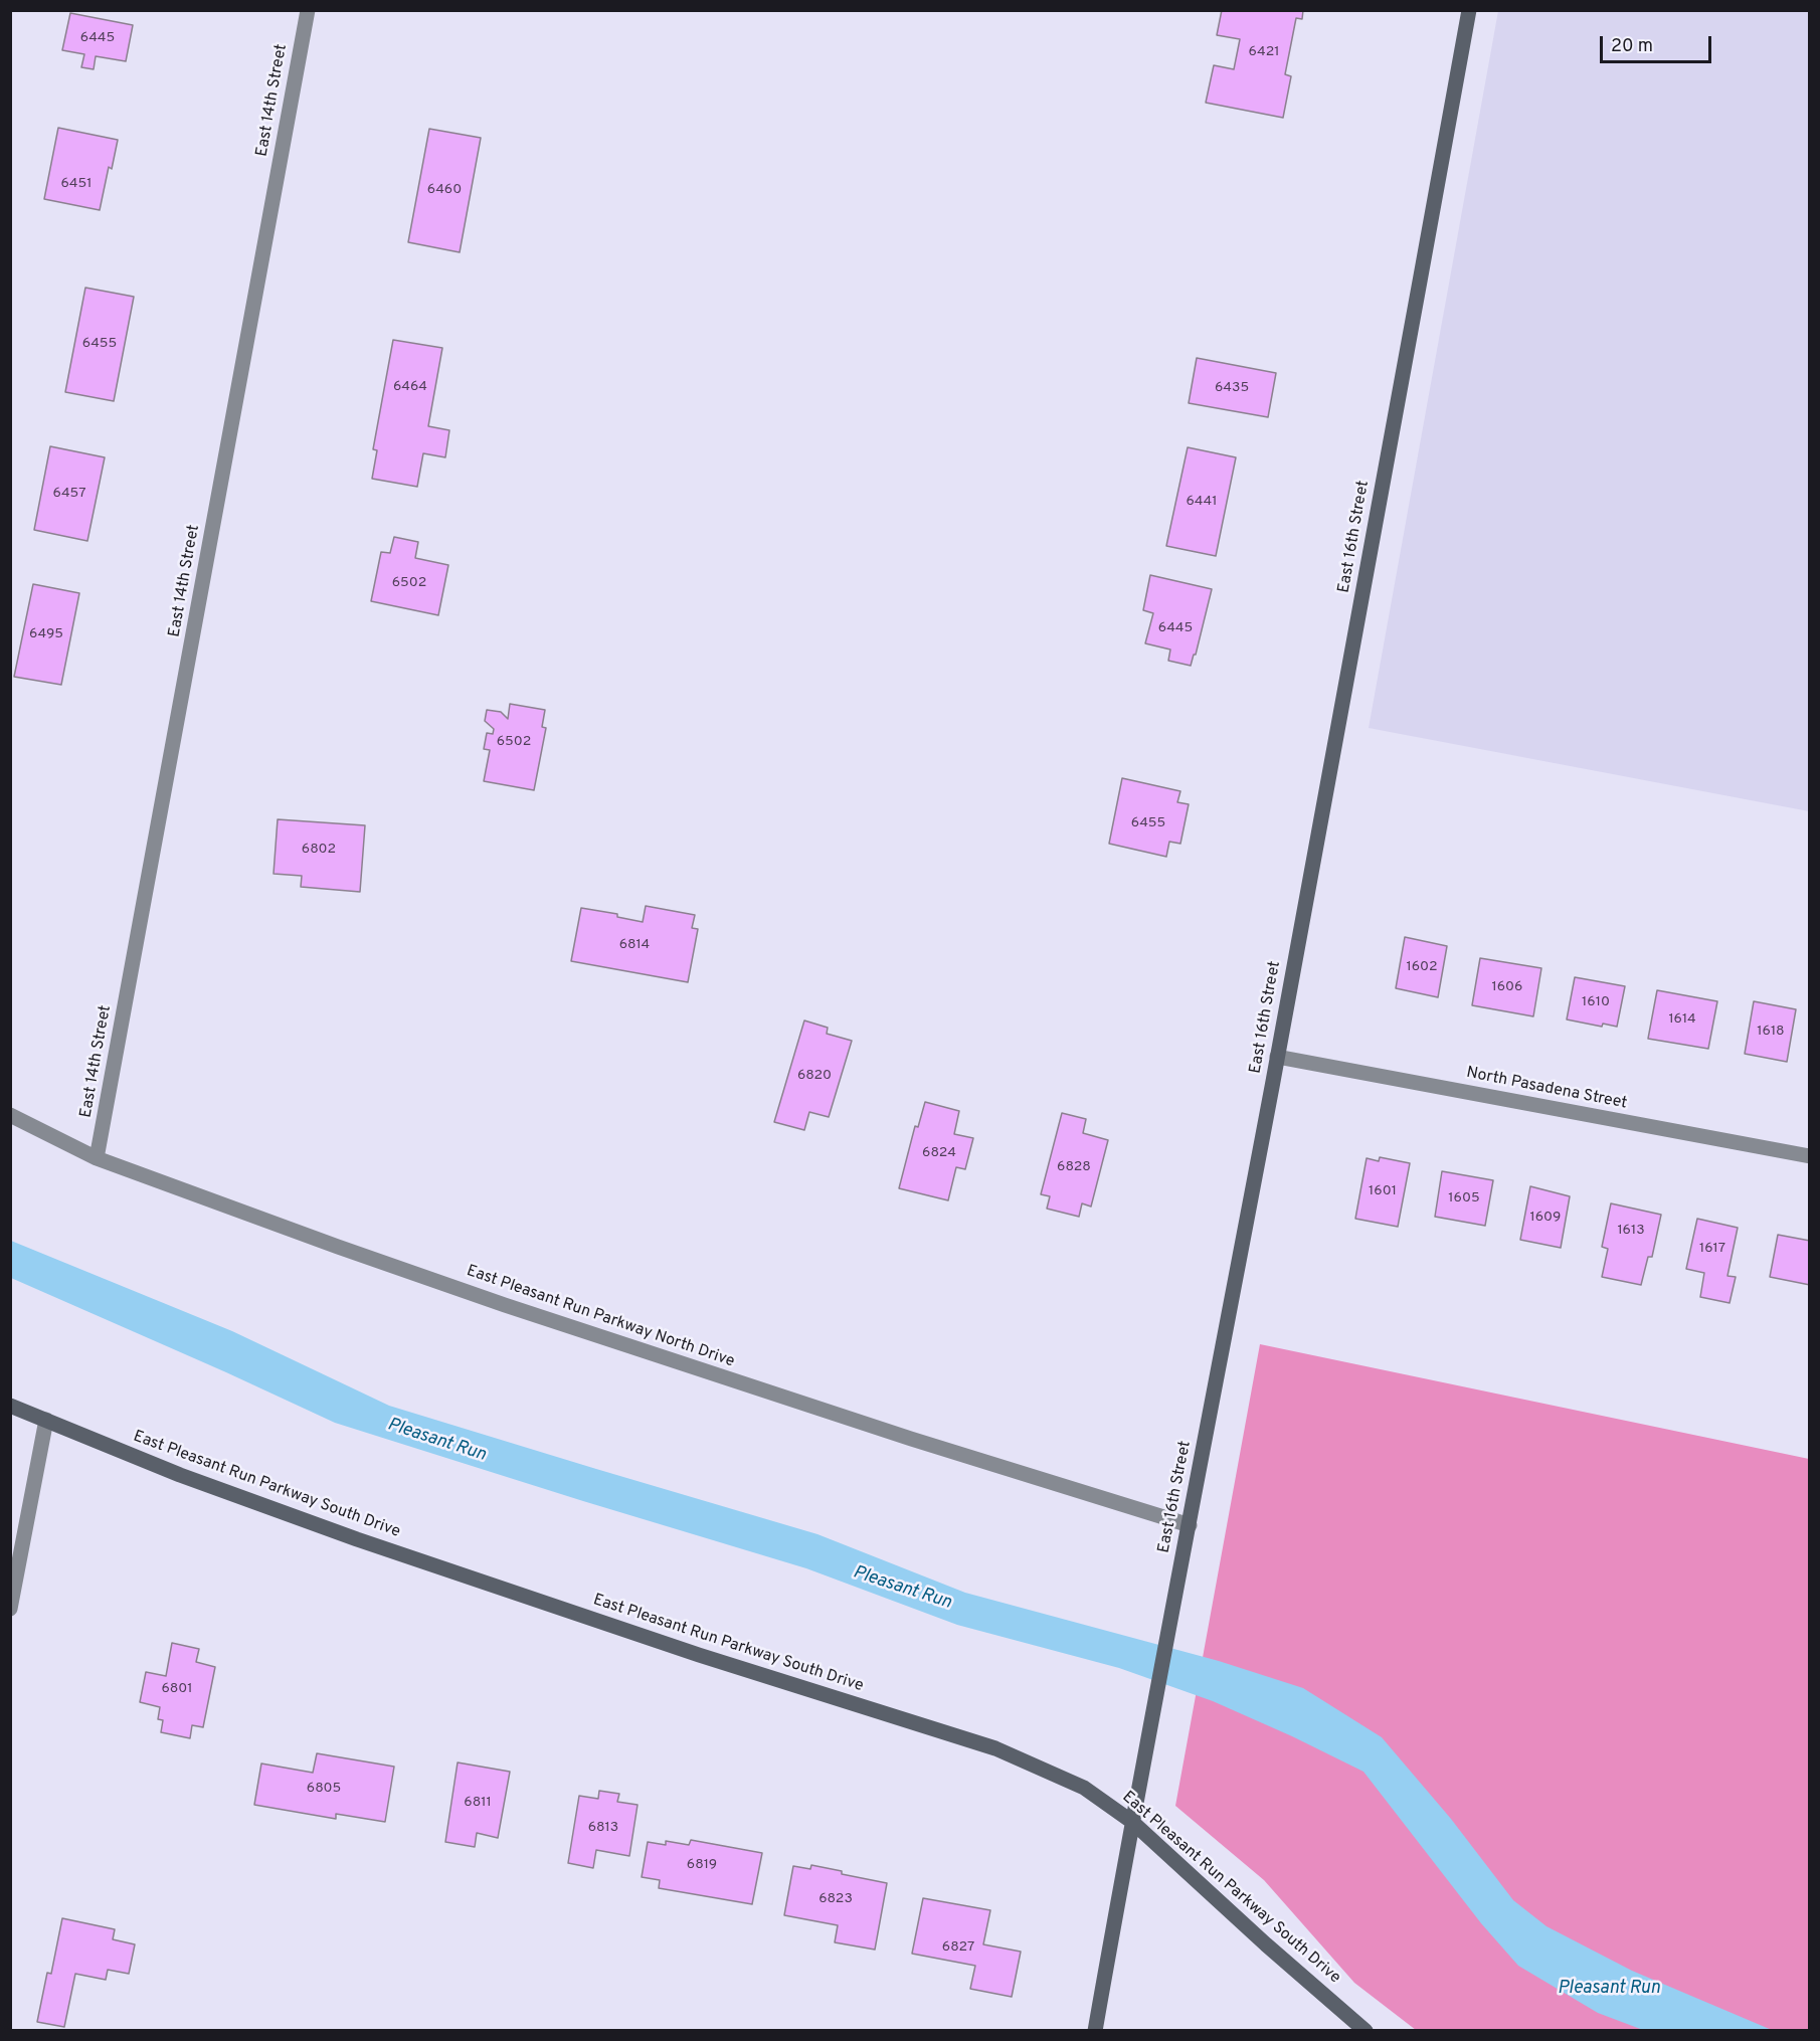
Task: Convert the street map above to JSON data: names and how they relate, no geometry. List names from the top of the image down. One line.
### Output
{"streets":{"street":["East 14th Street","East 16th Street","North Pasadena Street","East Pleasant Run Parkway North Drive","East Pleasant Run Parkway South Drive"]},"crossings":[["East 14th Street","East Pleasant Run Parkway North Drive"],["East 16th Street","North Pasadena Street"],["East 16th Street","East Pleasant Run Parkway North Drive"],["East 16th Street","East Pleasant Run Parkway South Drive"]],"water":["Pleasant Run"],"house_numbers":["6445","6421","6451","6460","6455","6464","6435","6457","6441","6502","6445","6495","6502","6455","6802","6814","1602","1606","1610","1614","1618","6820","6824","6828","1601","1605","1609","1613","1617","6801","6805","6811","6813","6819","6823","6827"],"scale_bar":"20 m"}
